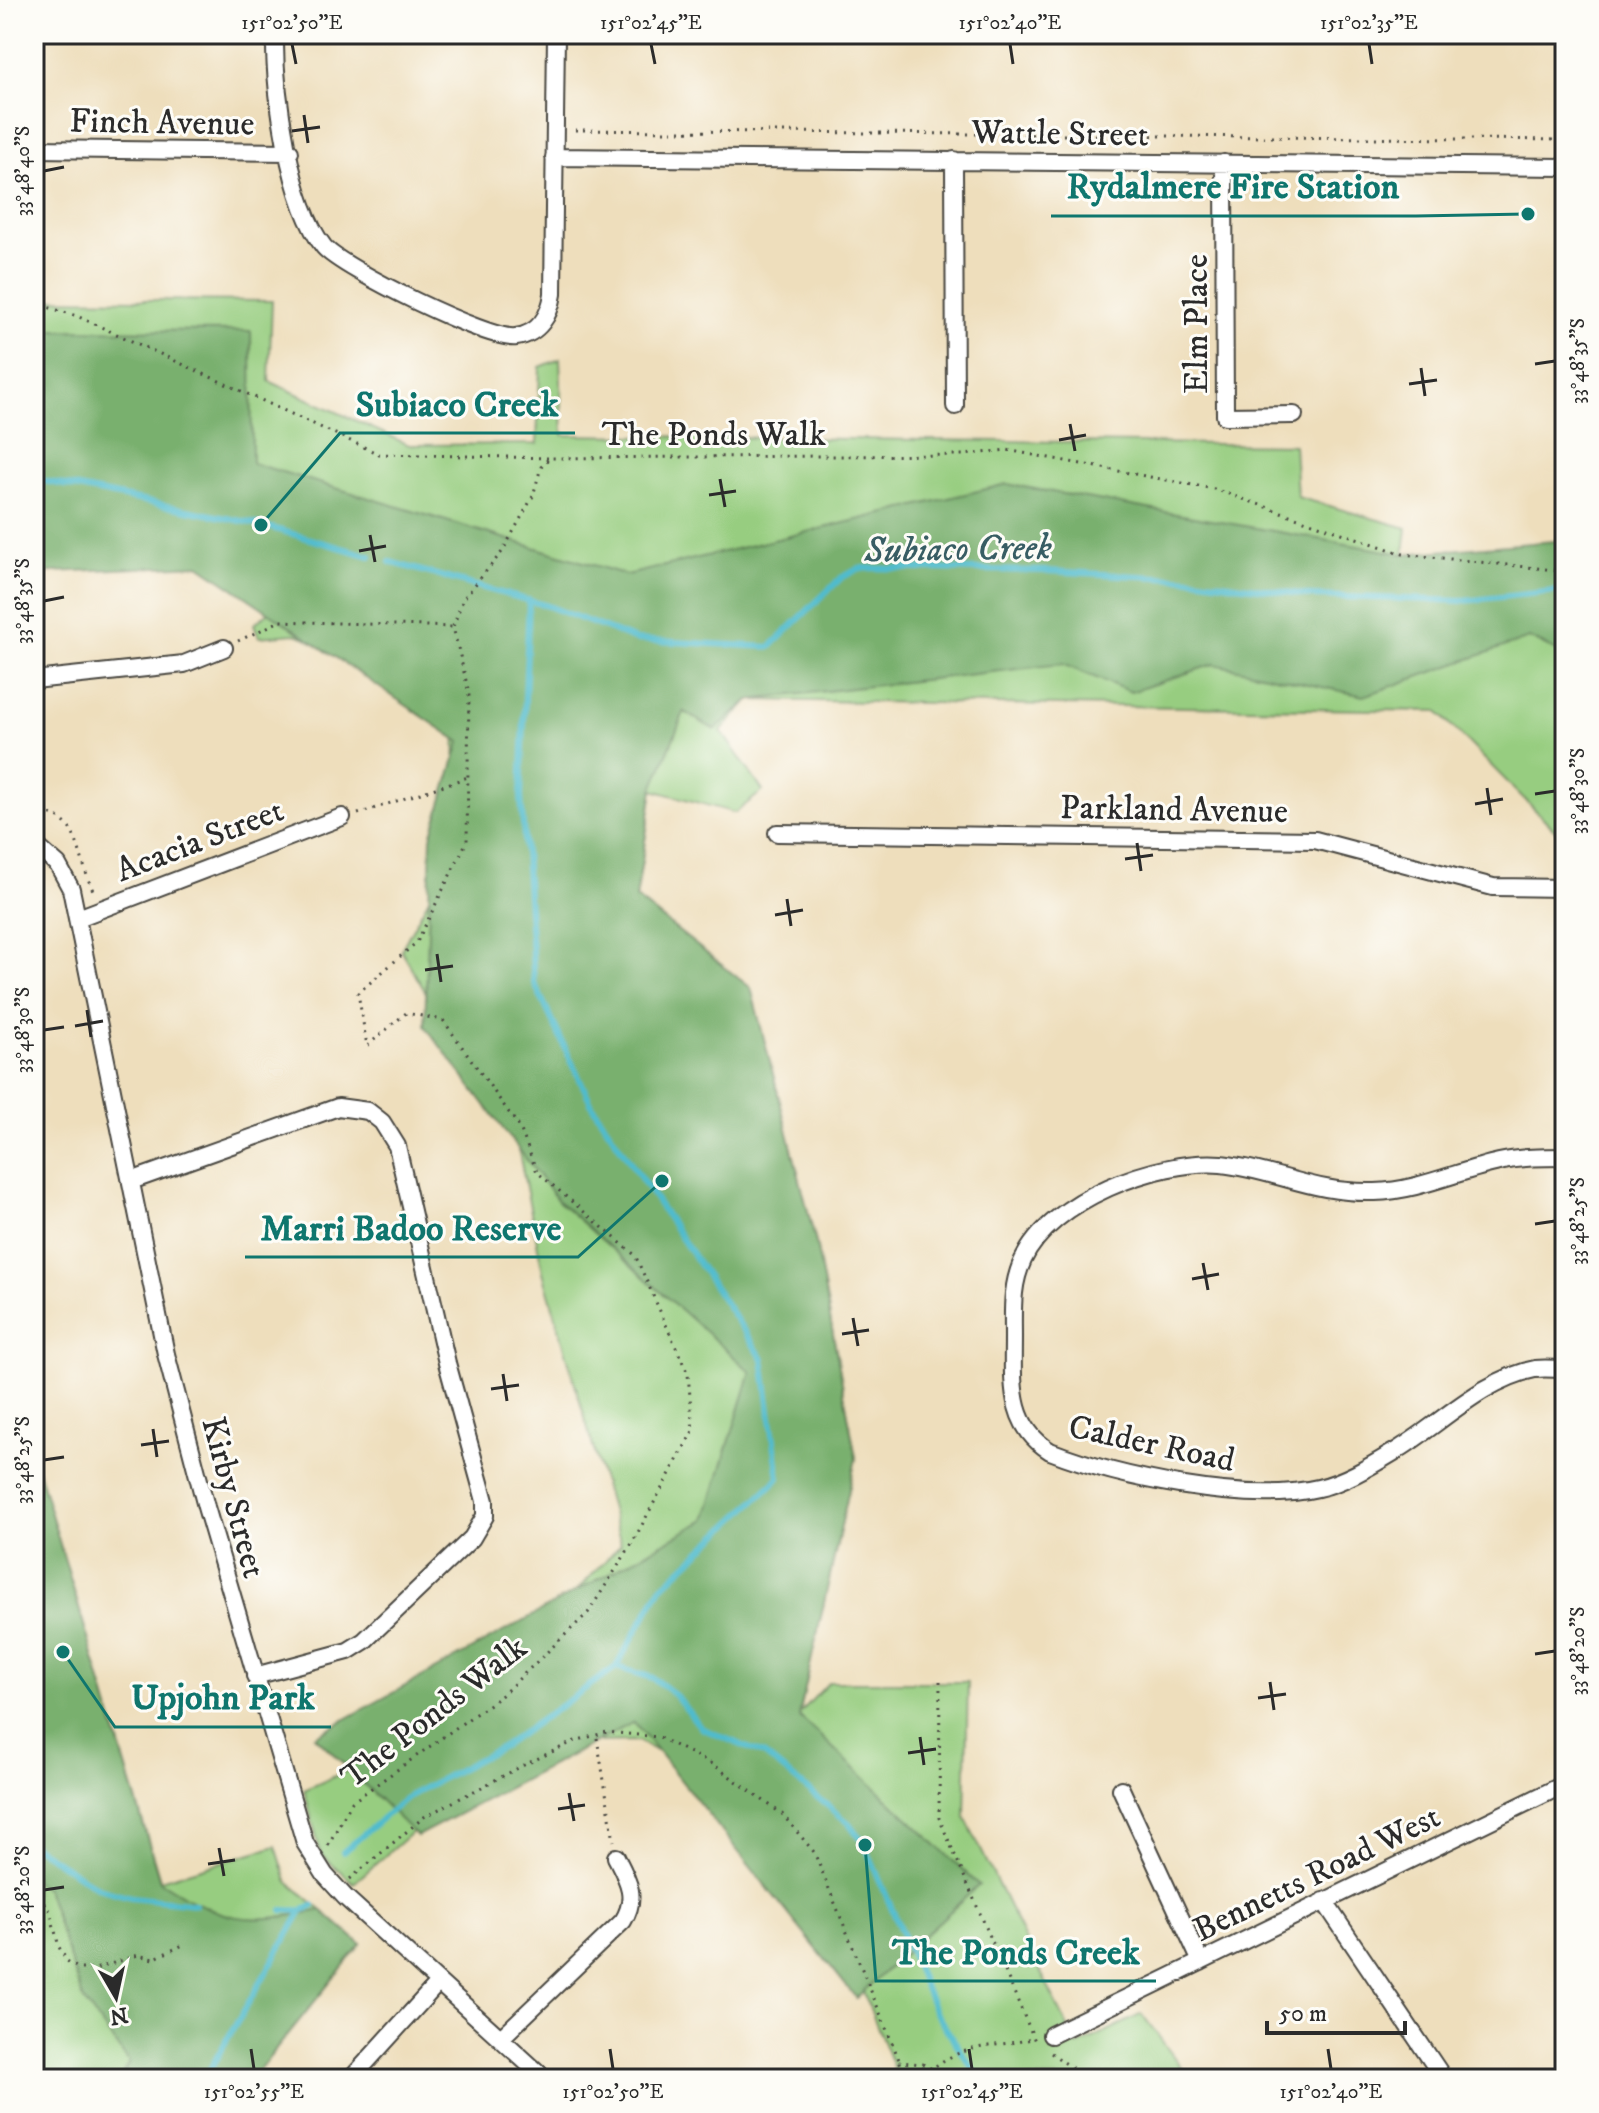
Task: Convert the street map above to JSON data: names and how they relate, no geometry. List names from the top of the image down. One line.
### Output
{"streets":{"street":["Finch Avenue","Wattle Street","Elm Place","Parkland Avenue","Acacia Street","Calder Road","Kirby Street","Bennetts Road West"],"path":["The Ponds Walk"]},"crossings":[["Wattle Street","Elm Place"],["Acacia Street","Kirby Street"]],"water":["Subiaco Creek"],"places":["Rydalmere Fire Station","Subiaco Creek","Marri Badoo Reserve","Upjohn Park","The Ponds Creek"],"scale_bar":"50 m","north":"bottom","coordinates":["151°02'50\"E","151°02'45\"E","151°02'40\"E","151°02'35\"E","33°48'40\"S","33°48'35\"S","33°48'30\"S","33°48'25\"S","33°48'20\"S","151°02'55\"E"]}
